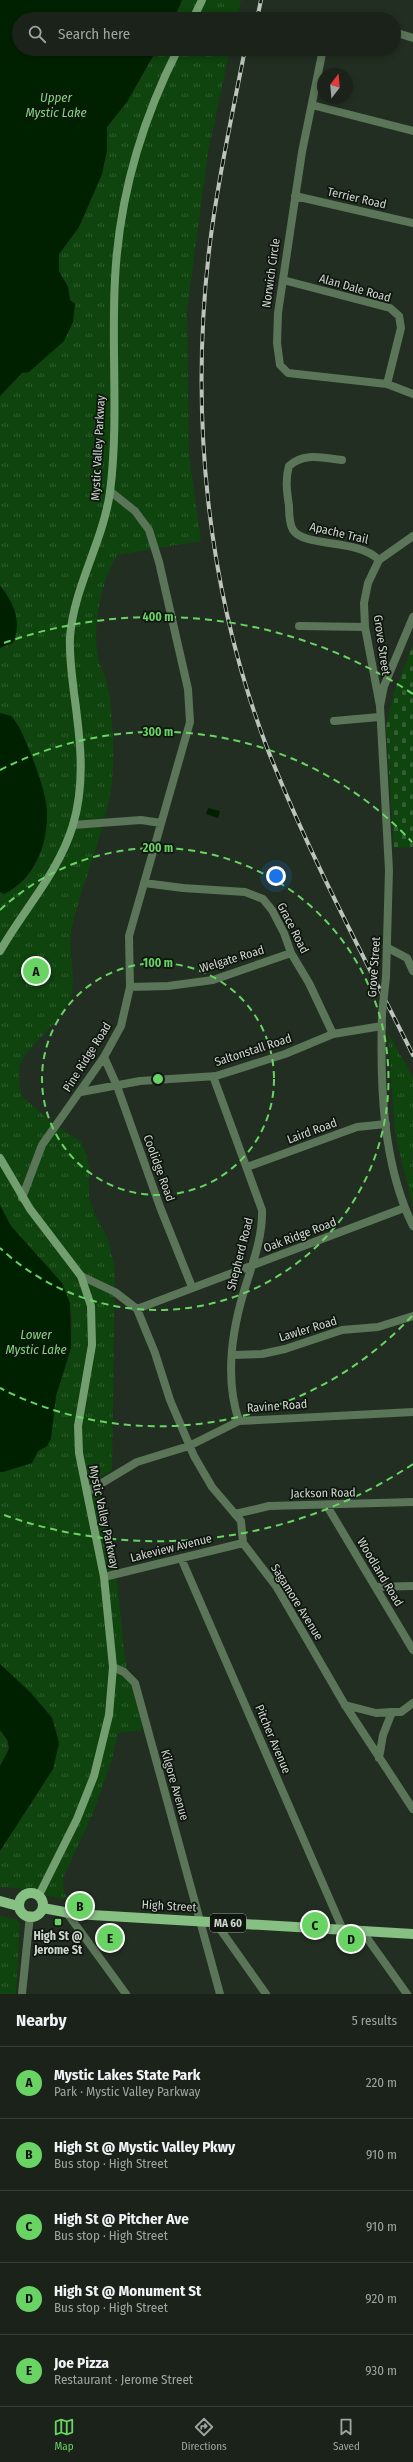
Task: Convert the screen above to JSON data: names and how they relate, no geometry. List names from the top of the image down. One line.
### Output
{"streets":{"main road":["Mystic Valley Parkway","High Street","MA 60"],"street":["Terrier Road","Norwich Circle","Alan Dale Road","Apache Trail","Grove Street","Grace Road","Welgate Road","Saltonstall Road","Pine Ridge Road","Laird Road","Coolidge Road","Oak Ridge Road","Shepherd Road","Lawler Road","Ravine Road","Jackson Road","Lakeview Avenue","Woodland Road","Sagamore Avenue","Pitcher Avenue","Kilgore Avenue"]},"crossings":[["Terrier Road","Norwich Circle"],["Norwich Circle","Alan Dale Road"],["Mystic Valley Parkway","Pine Ridge Road"],["Mystic Valley Parkway","Ravine Road"],["Mystic Valley Parkway","Lakeview Avenue"],["Mystic Valley Parkway","Kilgore Avenue"],["Mystic Valley Parkway","High Street"],["Apache Trail","Grove Street"],["Grove Street","Saltonstall Road"],["Grove Street","Laird Road"],["Grove Street","Oak Ridge Road"],["Grace Road","Welgate Road"],["Grace Road","Saltonstall Road"],["Grace Road","Pine Ridge Road"],["Welgate Road","Pine Ridge Road"],["Saltonstall Road","Pine Ridge Road"],["Saltonstall Road","Coolidge Road"],["Saltonstall Road","Shepherd Road"],["Pine Ridge Road","Coolidge Road"],["Laird Road","Shepherd Road"],["Coolidge Road","Oak Ridge Road"],["Oak Ridge Road","Shepherd Road"],["Shepherd Road","Lawler Road"],["Shepherd Road","Ravine Road"],["Jackson Road","Woodland Road"],["Lakeview Avenue","Sagamore Avenue"],["Lakeview Avenue","Pitcher Avenue"],["Pitcher Avenue","High Street"],["Kilgore Avenue","High Street"]],"water":["Upper Mystic Lake","Lower Mystic Lake"],"places":{"transit":["High St @ Jerome St"]},"north":"top","page":{"search":"Search here","pins":["A","B","C","E","D"],"heading":["Nearby","5 results"],"list":[{"mark":"A","name":"Mystic Lakes State Park","note":"Park · Mystic Valley Parkway","value":"220 m"},{"mark":"B","name":"High St @ Mystic Valley Pkwy","note":"Bus stop · High Street","value":"910 m"},{"mark":"C","name":"High St @ Pitcher Ave","note":"Bus stop · High Street","value":"910 m"},{"mark":"D","name":"High St @ Monument St","note":"Bus stop · High Street","value":"920 m"},{"mark":"E","name":"Joe Pizza","note":"Restaurant · Jerome Street","value":"930 m"}],"nav":["Map","Directions","Saved"]},"rings":["400 m","300 m","200 m","100 m"]}
